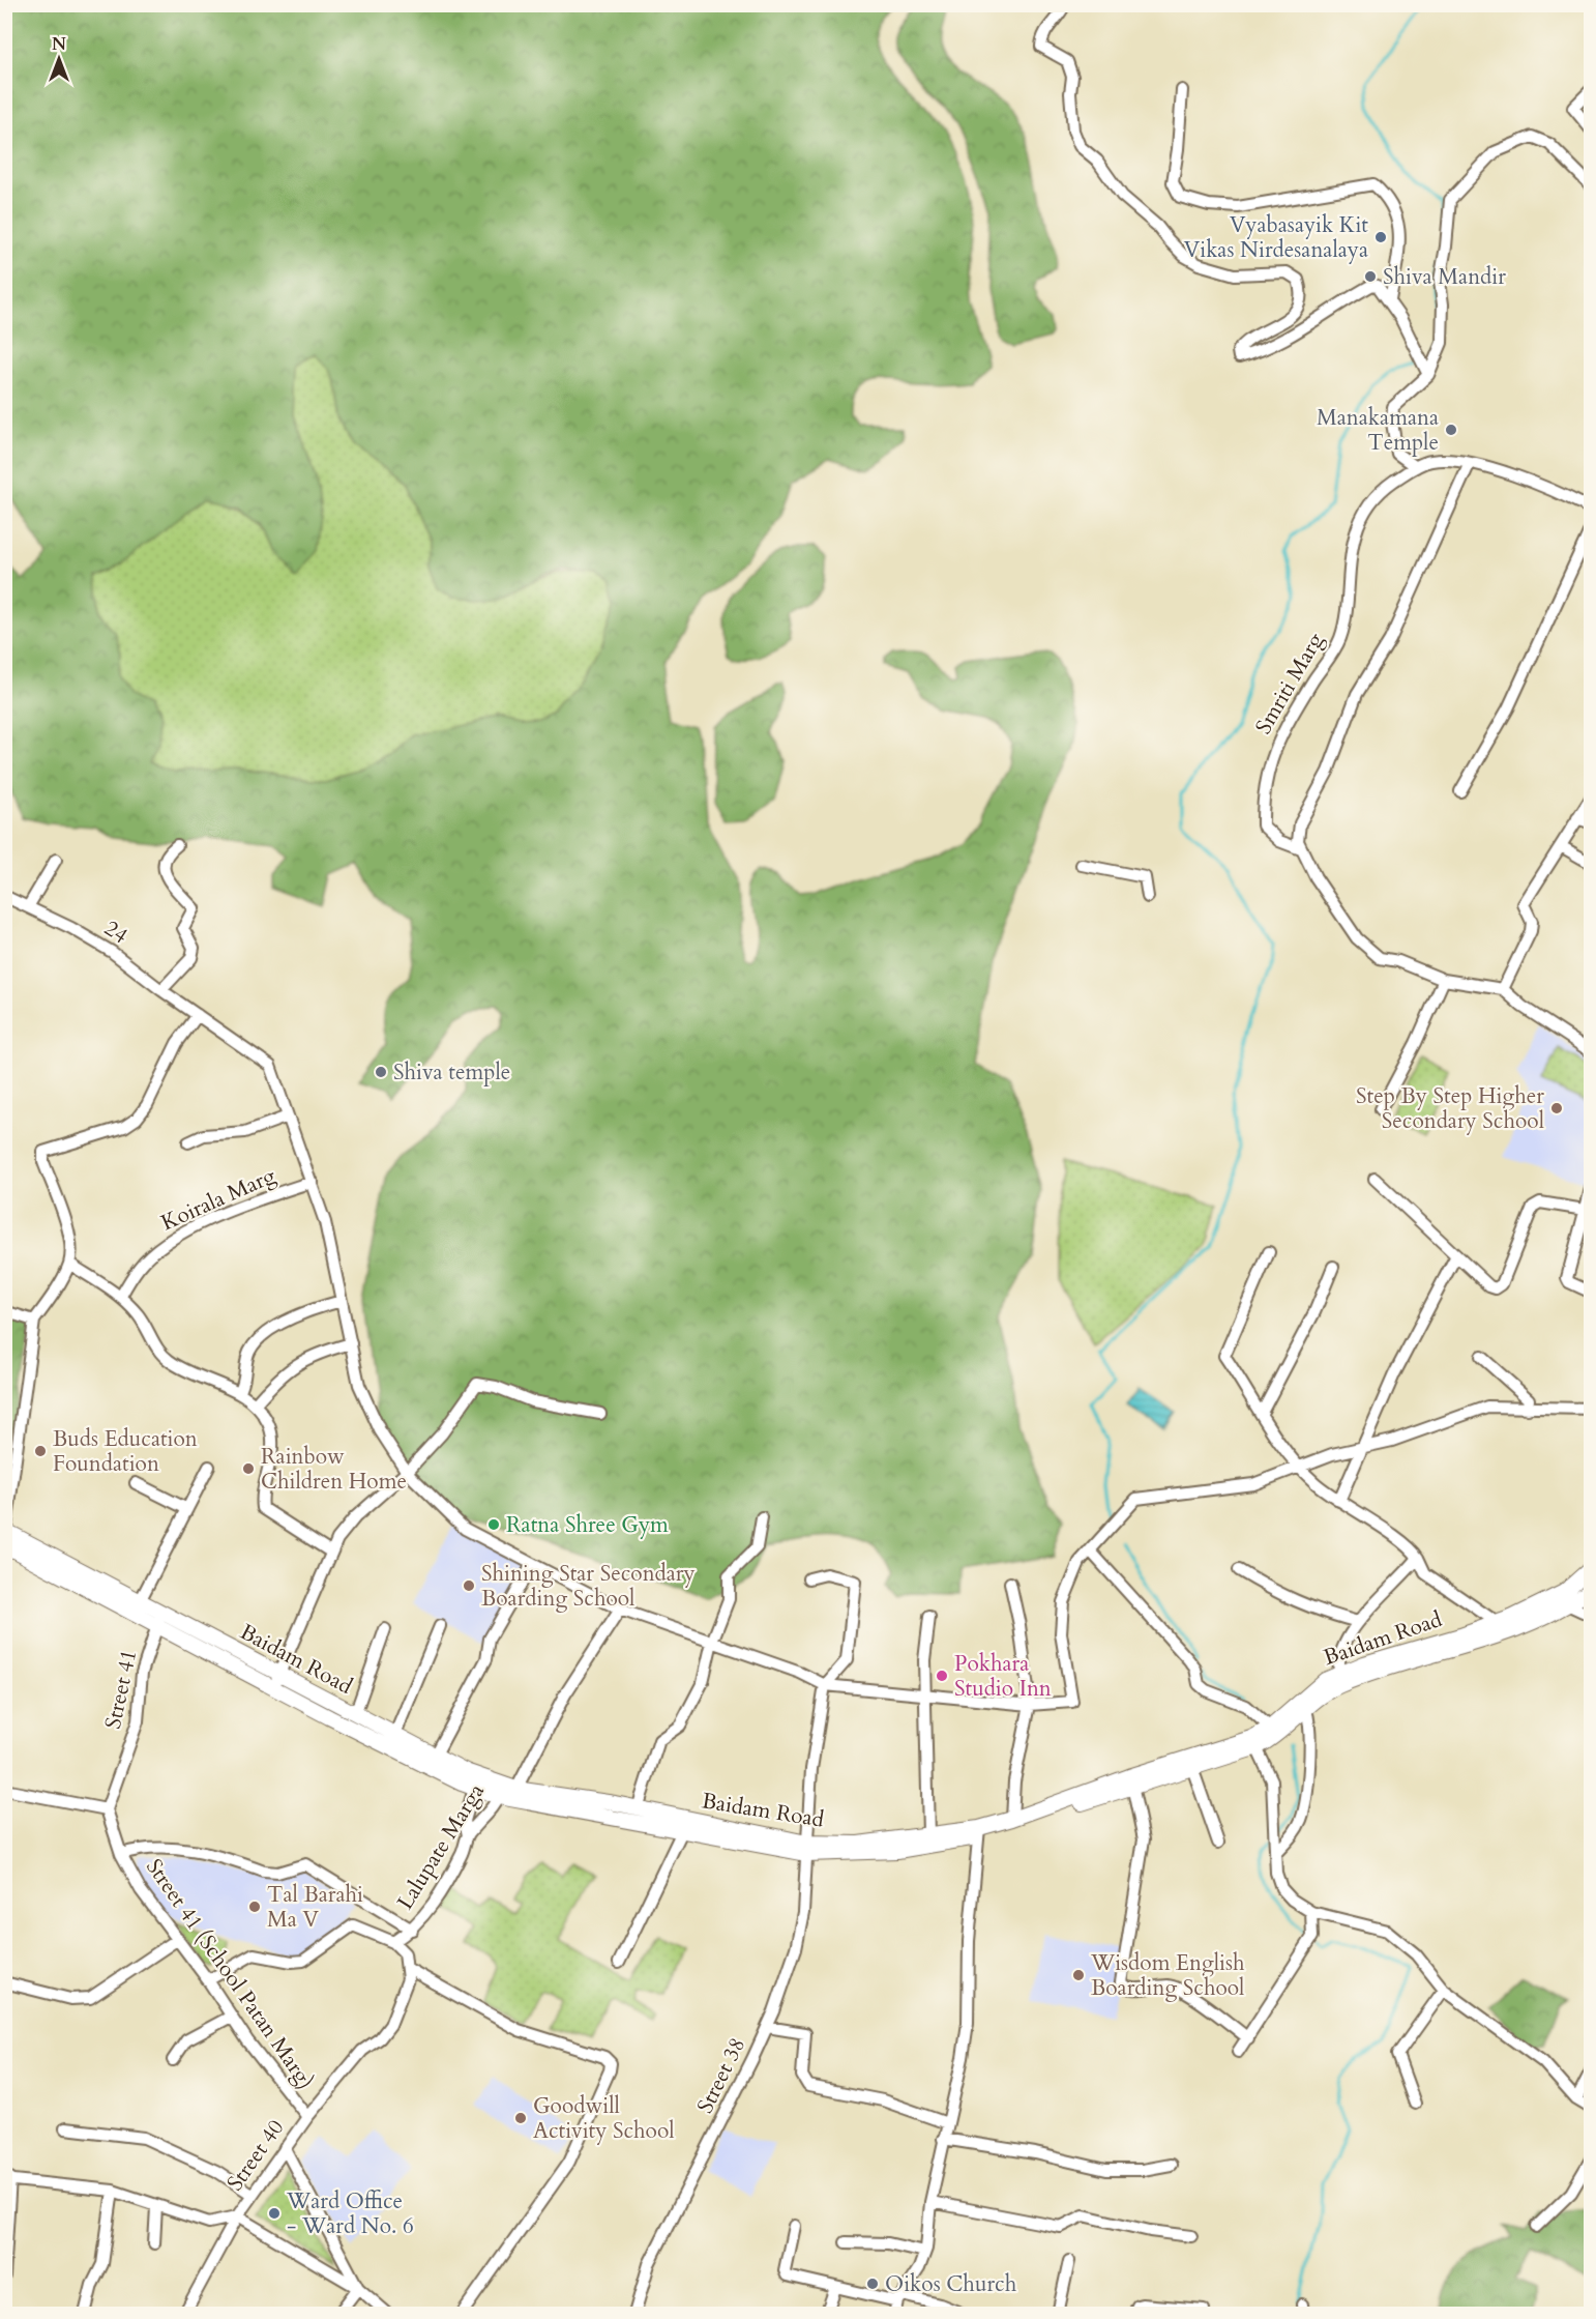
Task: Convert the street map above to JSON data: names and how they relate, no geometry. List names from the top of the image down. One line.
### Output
{"streets":{"main road":["Baidam Road"],"street":["Smriti Marg","24","Koirala Marg","Street 41","Lalupate Marga","Street 41 (School Patan Marg)","Street 38","Street 40"]},"crossings":[["24","Koirala Marg"],["24","Lalupate Marga"],["24","Street 38"],["Baidam Road","Street 41"],["Baidam Road","Lalupate Marga"],["Baidam Road","Street 38"],["Street 41","Street 41 (School Patan Marg)"],["Street 41 (School Patan Marg)","Street 40"]],"places":["Vyabasayik Kit Vikas Nirdesanalaya","Shiva Mandir","Manakamana Temple","Shiva temple","Step By Step Higher Secondary School","Buds Education Foundation","Rainbow Children Home","Ratna Shree Gym","Shining Star Secondary Boarding School","Pokhara Studio Inn","Tal Barahi Ma V","Wisdom English Boarding School","Goodwill Activity School","Ward Office - Ward No. 6","Oikos Church"],"north":"top"}
